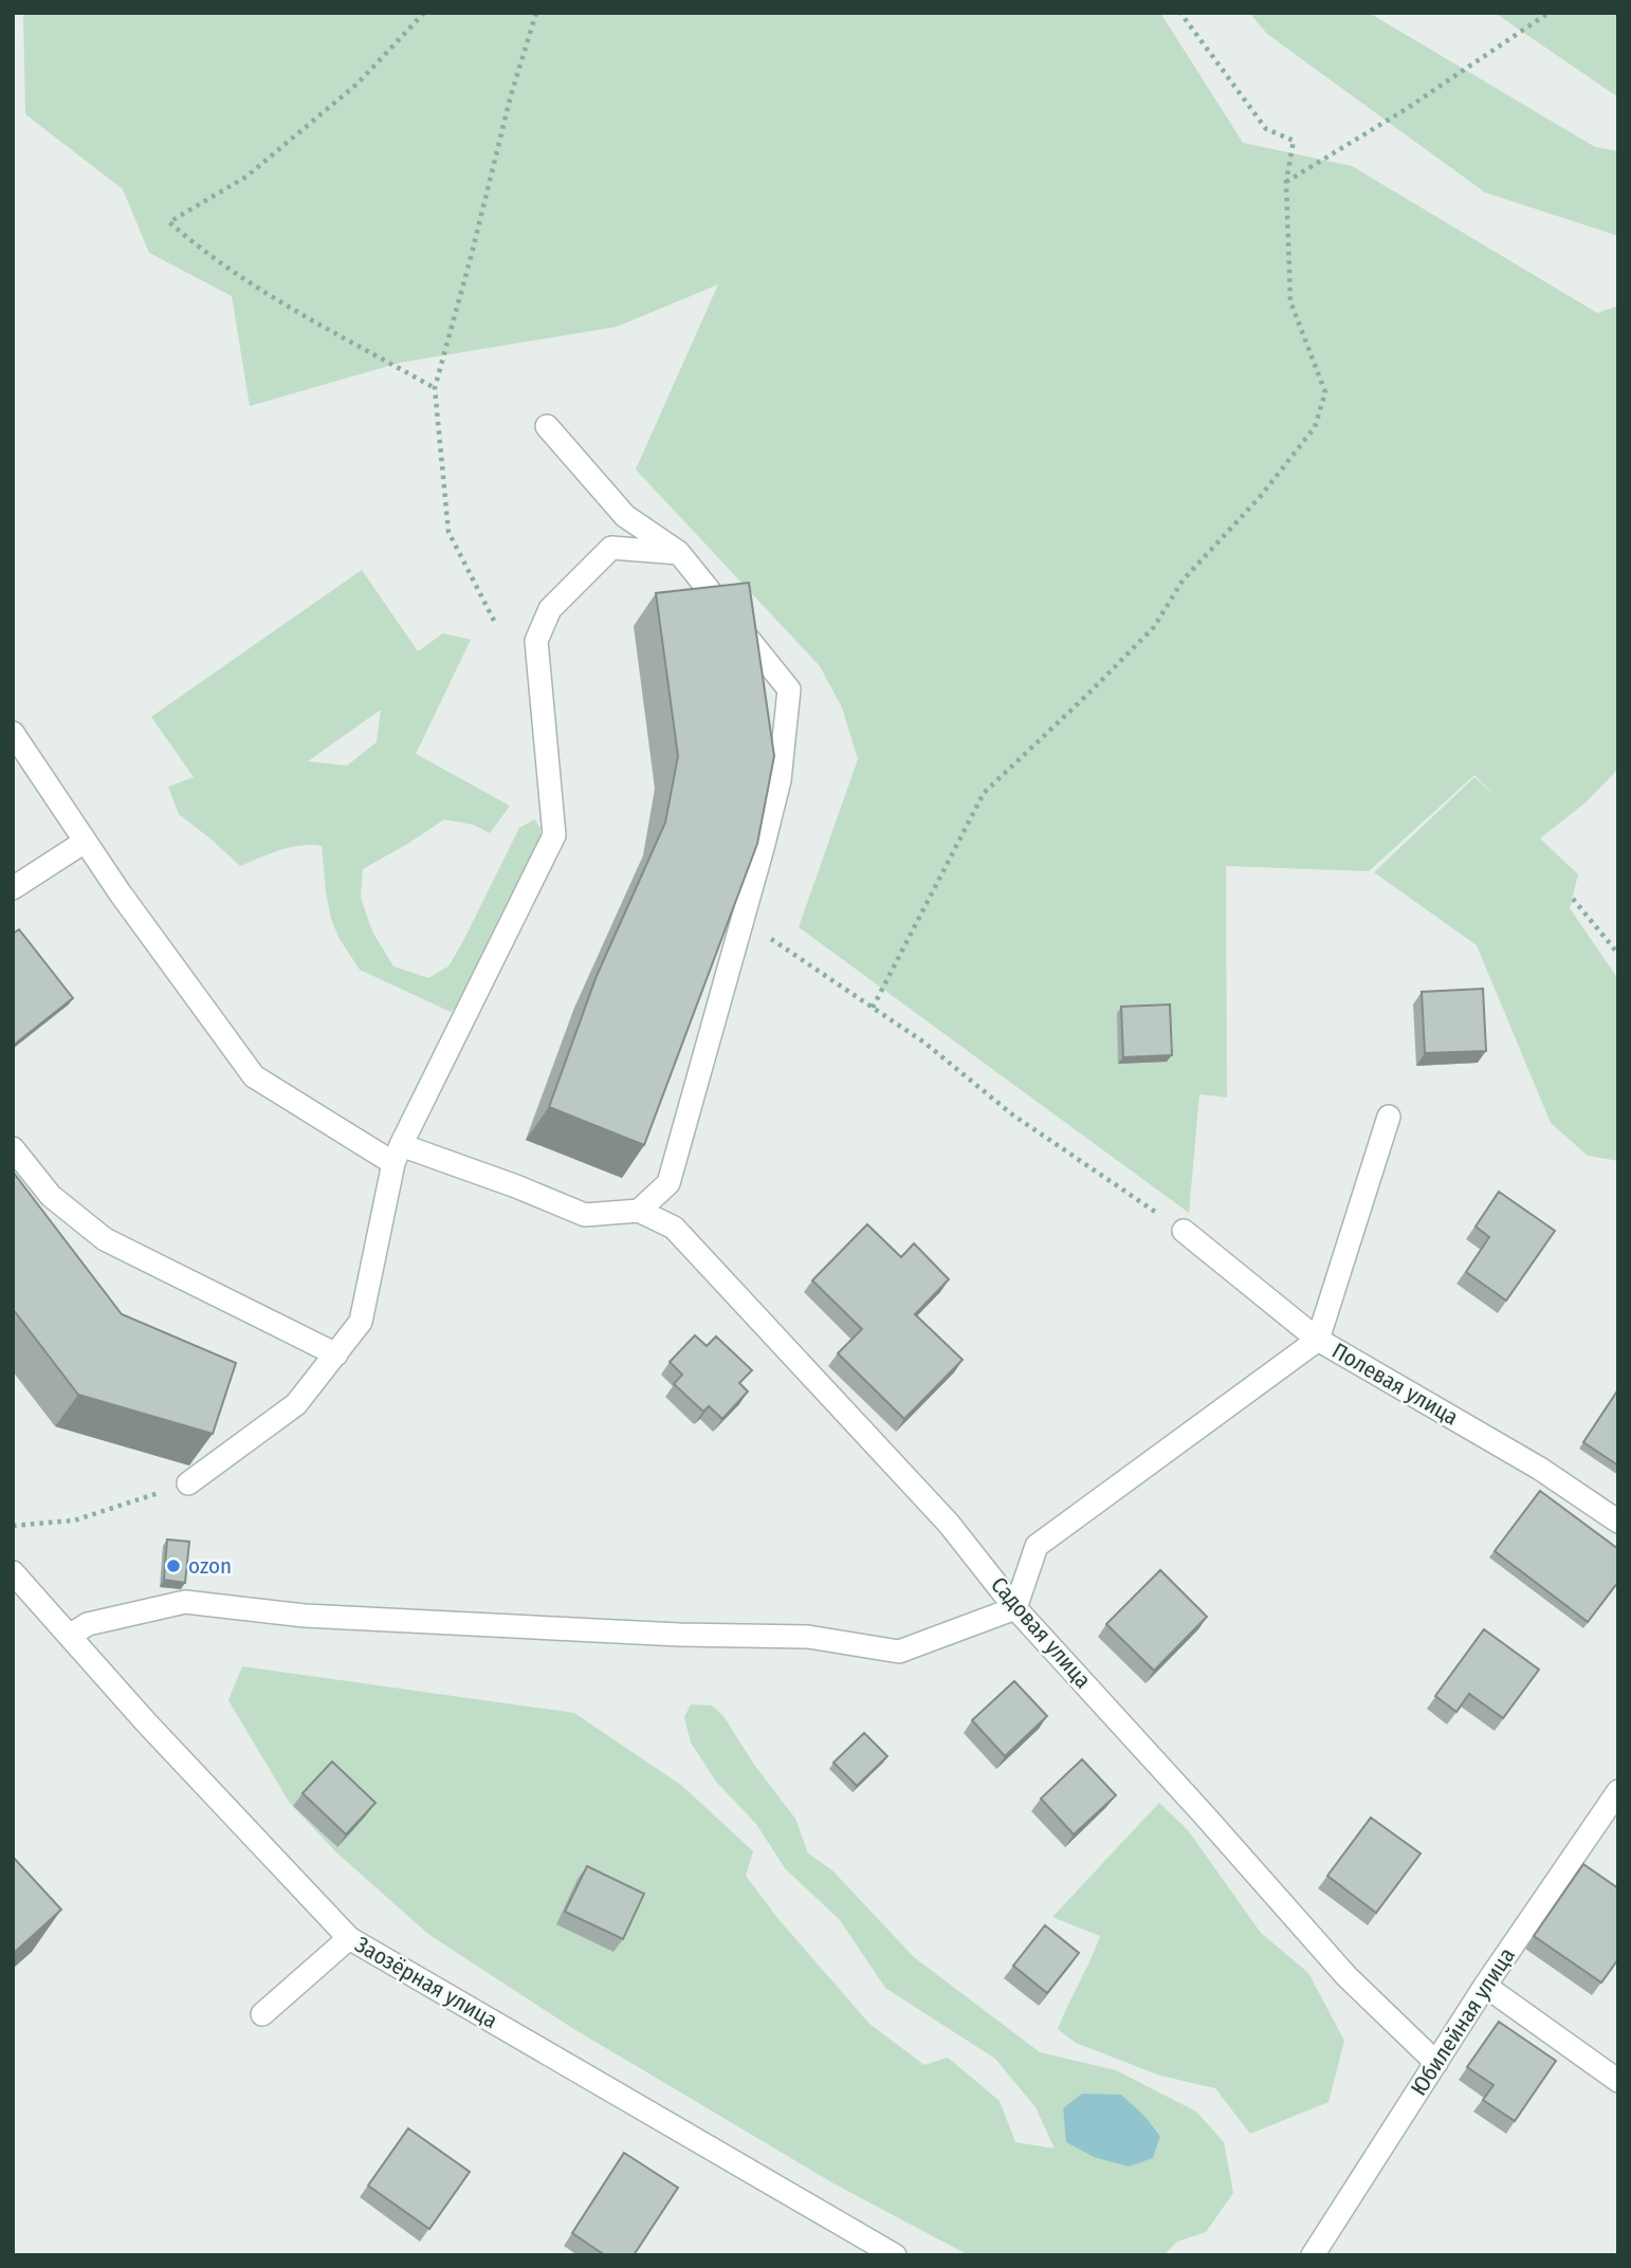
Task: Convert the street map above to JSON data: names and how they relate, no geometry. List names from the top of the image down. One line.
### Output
{"streets":{"street":["Полевая улица","Садовая улица","Заозёрная улица","Юбилейная улица"]},"crossings":[["Садовая улица","Юбилейная улица"]],"places":["ozon"]}
